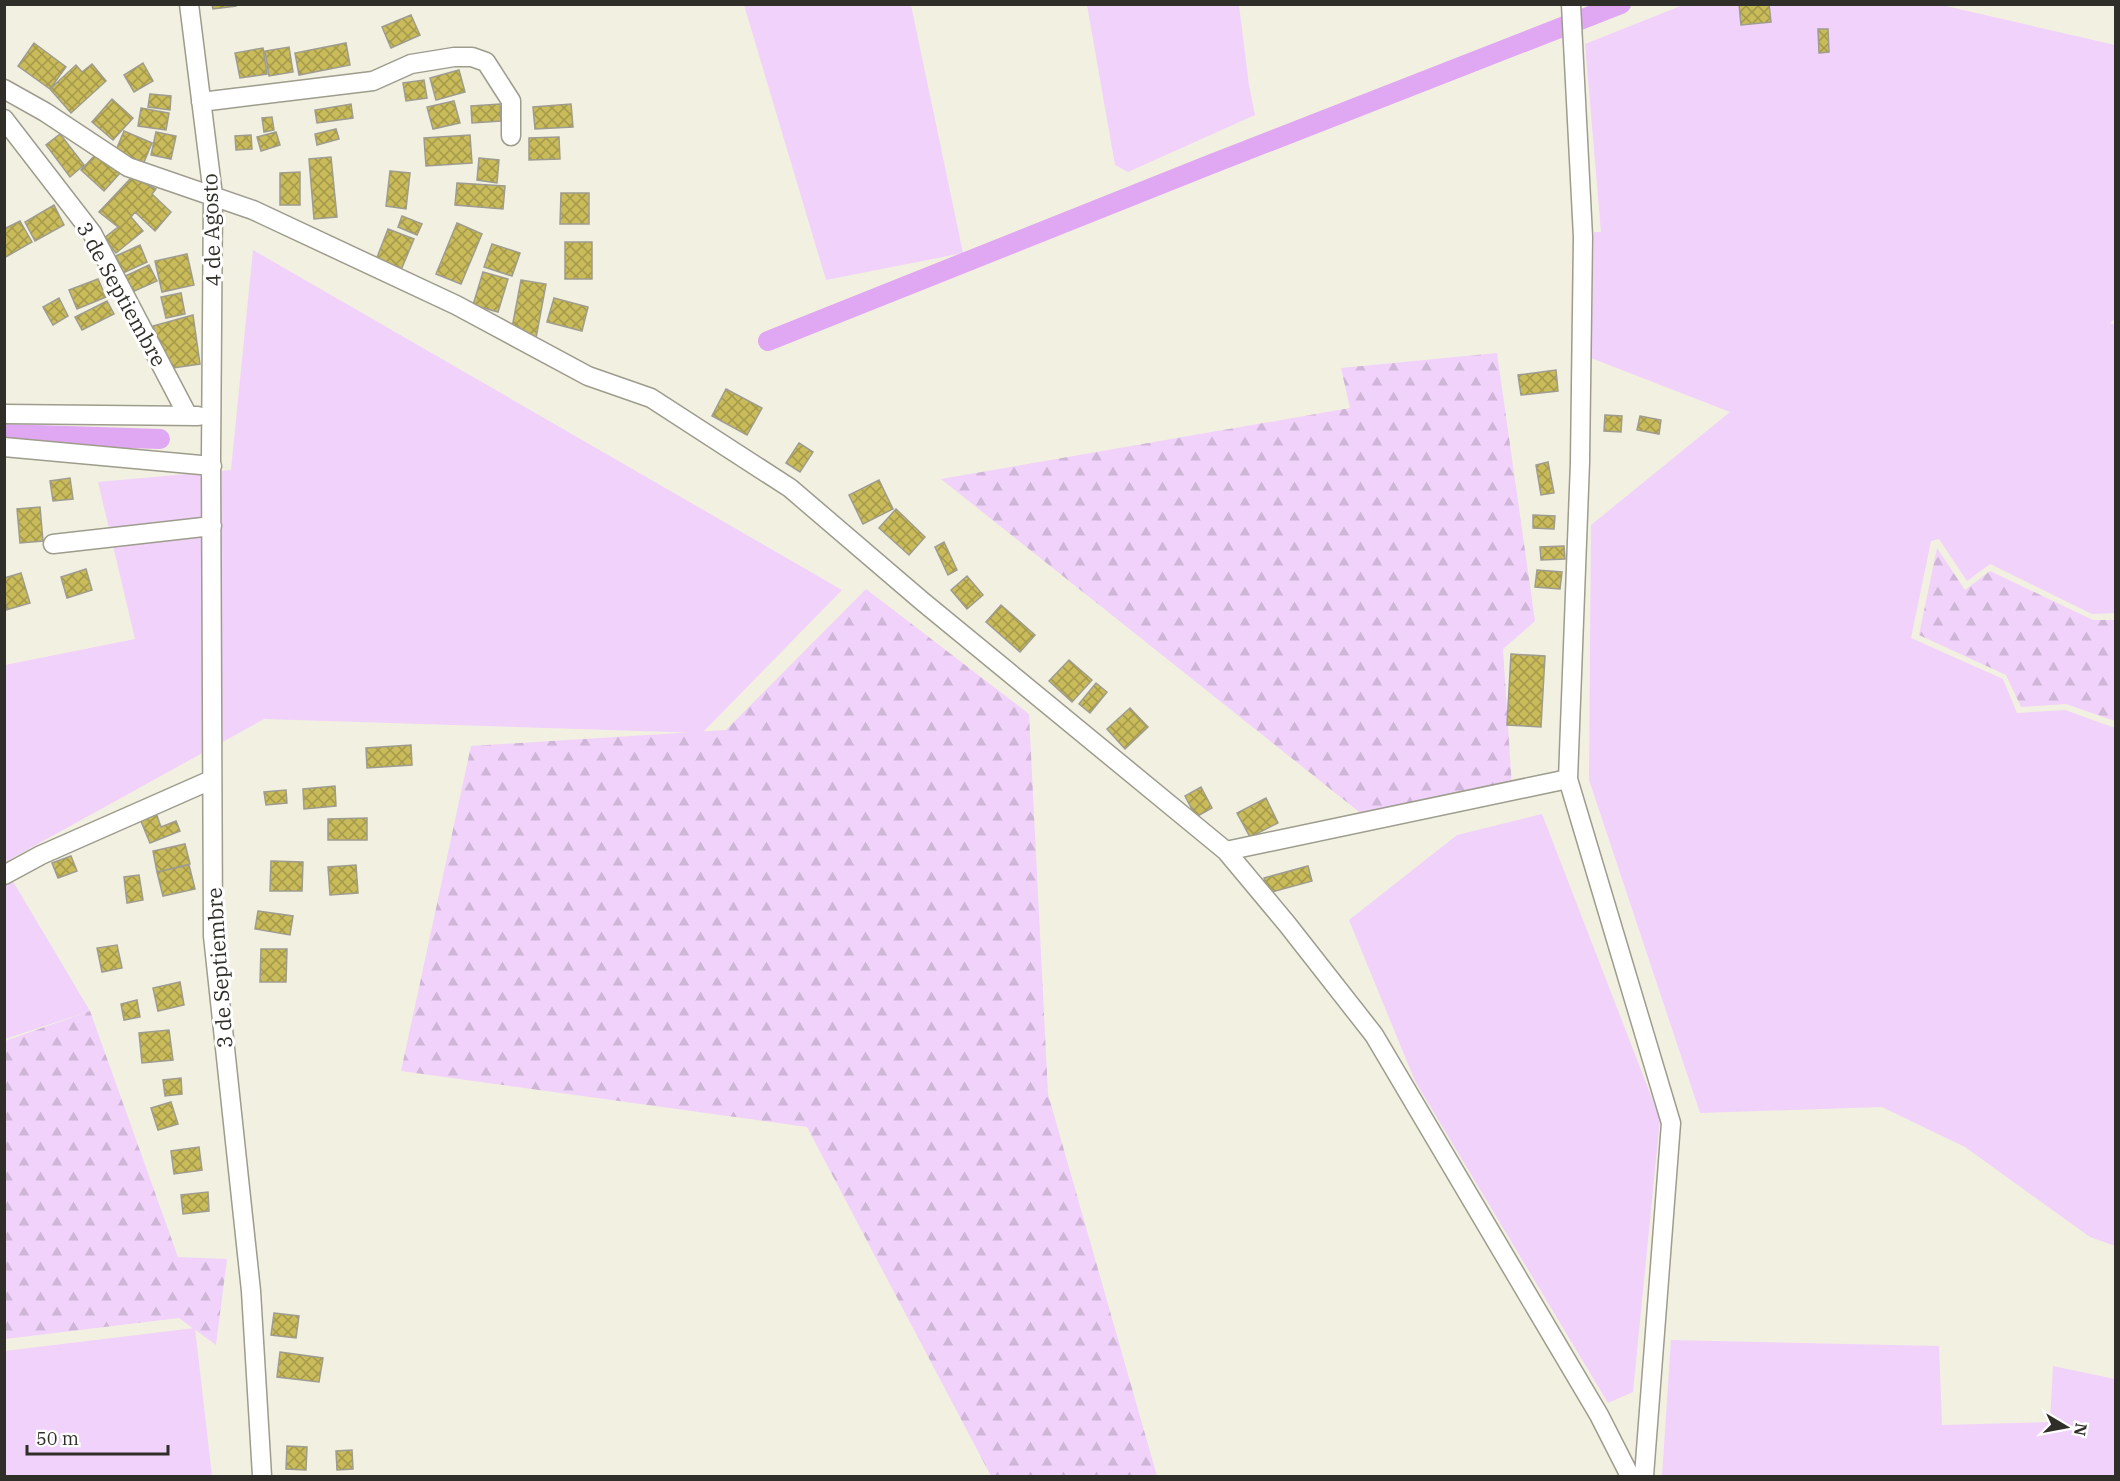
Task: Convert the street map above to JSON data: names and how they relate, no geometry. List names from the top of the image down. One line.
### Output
{"streets":{"street":["4 de Agosto","3 de Septiembre"]},"crossings":[["4 de Agosto","3 de Septiembre"]],"scale_bar":"50 m","north":"right"}
